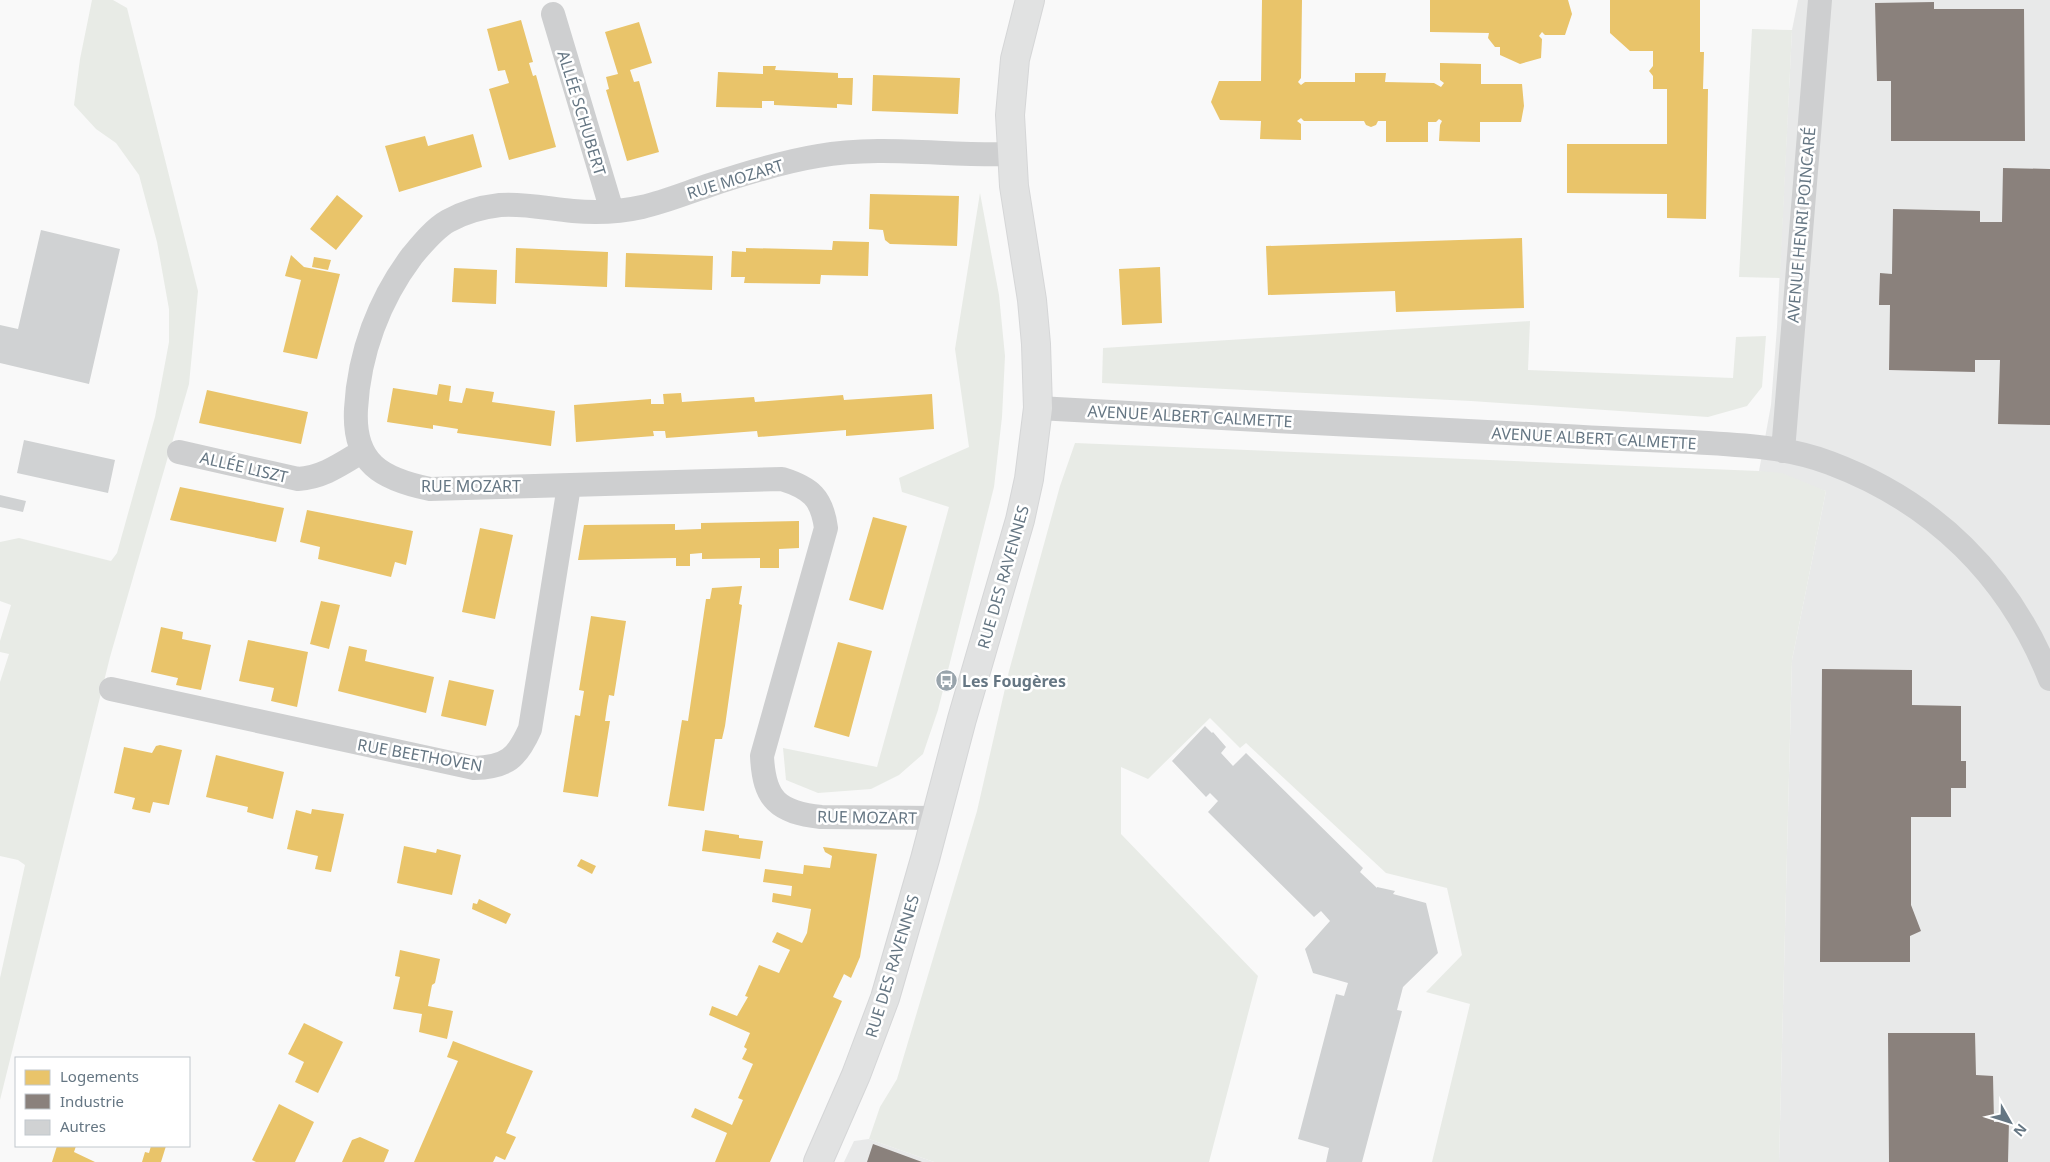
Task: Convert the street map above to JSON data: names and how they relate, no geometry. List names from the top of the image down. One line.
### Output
{"streets":{"street":["ALLÉE SCHUBERT","RUE MOZART","AVENUE HENRI POINCARÉ","AVENUE ALBERT CALMETTE","ALLÉE LISZT","RUE DES RAVENNES","RUE BEETHOVEN"]},"crossings":[["ALLÉE SCHUBERT","RUE MOZART"],["RUE MOZART","ALLÉE LISZT"],["RUE MOZART","RUE DES RAVENNES"],["RUE MOZART","RUE BEETHOVEN"],["AVENUE HENRI POINCARÉ","AVENUE ALBERT CALMETTE"],["AVENUE ALBERT CALMETTE","RUE DES RAVENNES"]],"places":{"bus stop":["Les Fougères"]},"legend":["Logements","Industrie","Autres"],"north":"bottom right"}
